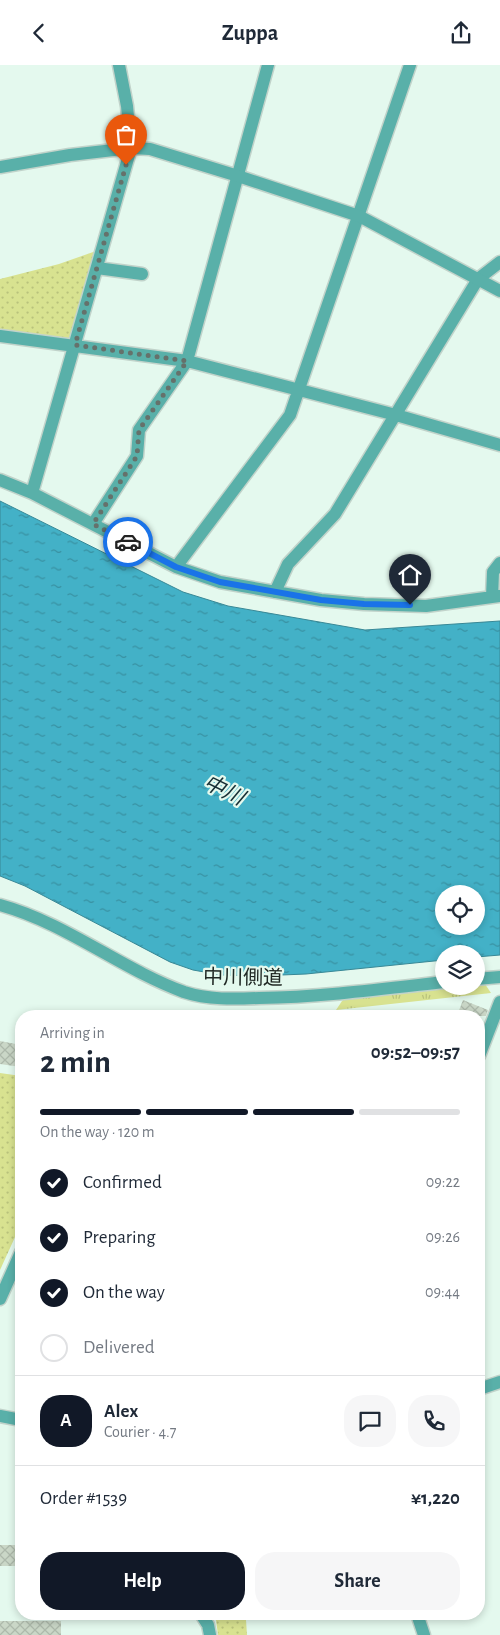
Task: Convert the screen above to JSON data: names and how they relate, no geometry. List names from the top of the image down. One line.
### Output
{"streets":{"street":["中川側道"]},"water":["中川"],"page":{"header":"Zuppa","heading":["2 min","Arriving in","09:52–09:57"],"panel":["Alex","Courier · 4.7","Order #1539","¥1,220"],"bar":"On the way · 120 m","list":[["Confirmed","09:22"],["Preparing","09:26"],["On the way","09:44"],"Delivered"],"round":"A","buttons":["Help","Share"]}}
